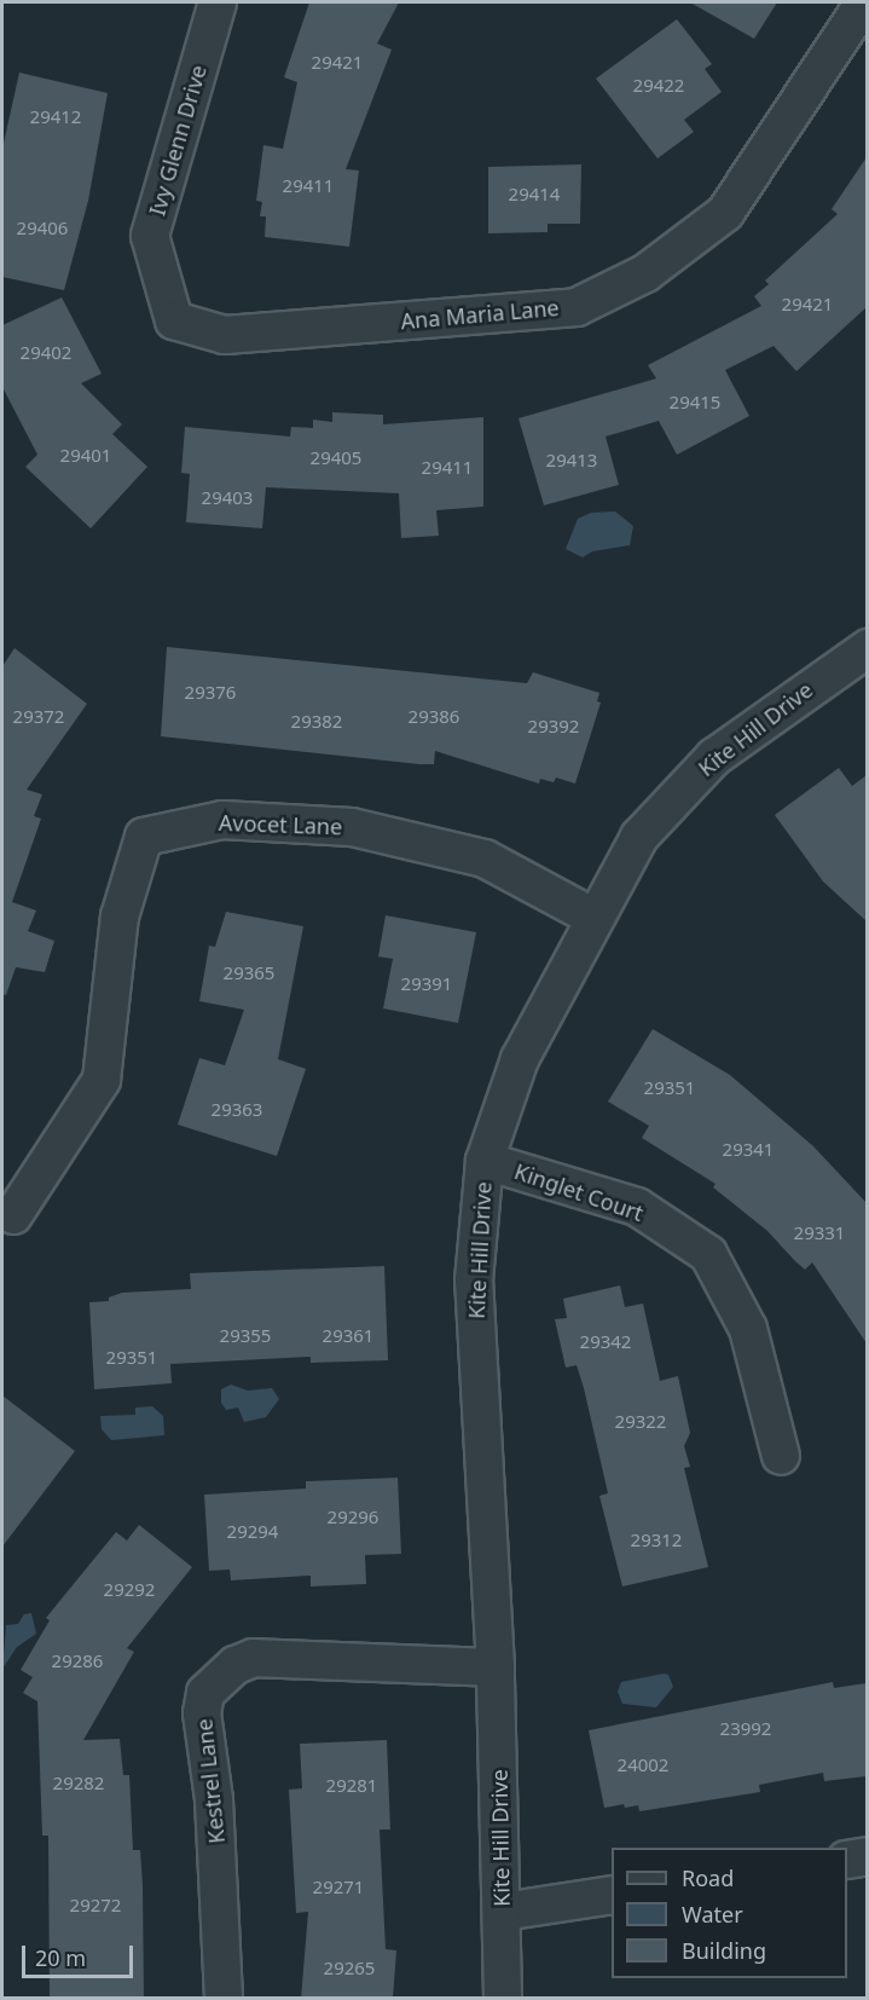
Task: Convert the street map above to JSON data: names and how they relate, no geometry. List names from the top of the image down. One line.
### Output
{"streets":{"street":["Ivy Glenn Drive","Ana Maria Lane","Kite Hill Drive","Avocet Lane","Kinglet Court","Kestrel Lane"]},"crossings":[["Ivy Glenn Drive","Ana Maria Lane"],["Kite Hill Drive","Avocet Lane"],["Kite Hill Drive","Kinglet Court"],["Kite Hill Drive","Kestrel Lane"]],"house_numbers":["29421","29422","29412","29411","29414","29406","29421","29402","29415","29401","29405","29413","29411","29403","29376","29372","29386","29382","29392","29365","29391","29351","29363","29341","29331","29355","29361","29342","29351","29322","29296","29294","29312","29292","29286","23992","24002","29282","29281","29271","29272","29265"],"legend":["Road","Water","Building"],"scale_bar":"20 m"}
